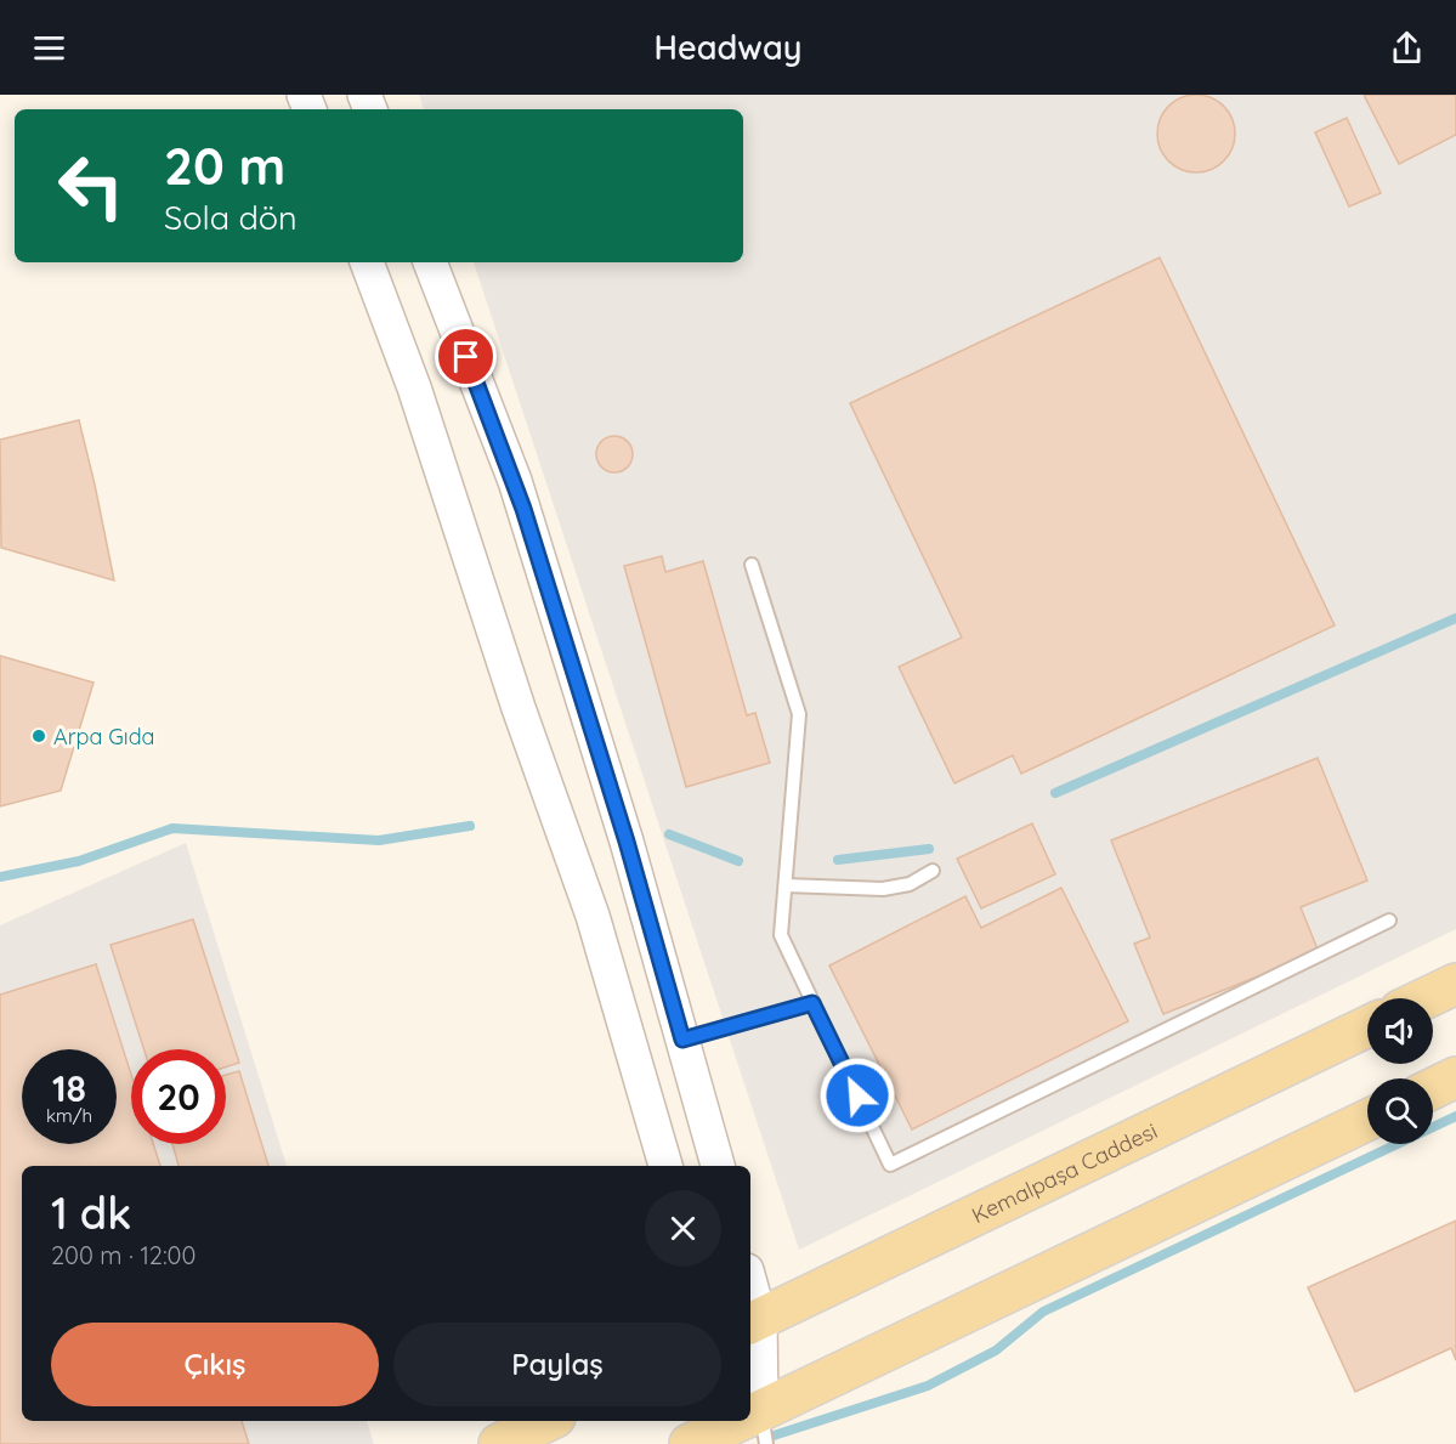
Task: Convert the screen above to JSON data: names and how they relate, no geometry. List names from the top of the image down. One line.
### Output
{"streets":{"main road":["Kemalpaşa Caddesi"]},"places":["Arpa Gıda"],"page":{"header":"Headway","turn":["20 m","Sola dön"],"speed":"18 km/h","limit":"20","heading":["1 dk","200 m · 12:00"],"buttons":["Çıkış","Paylaş"]}}
